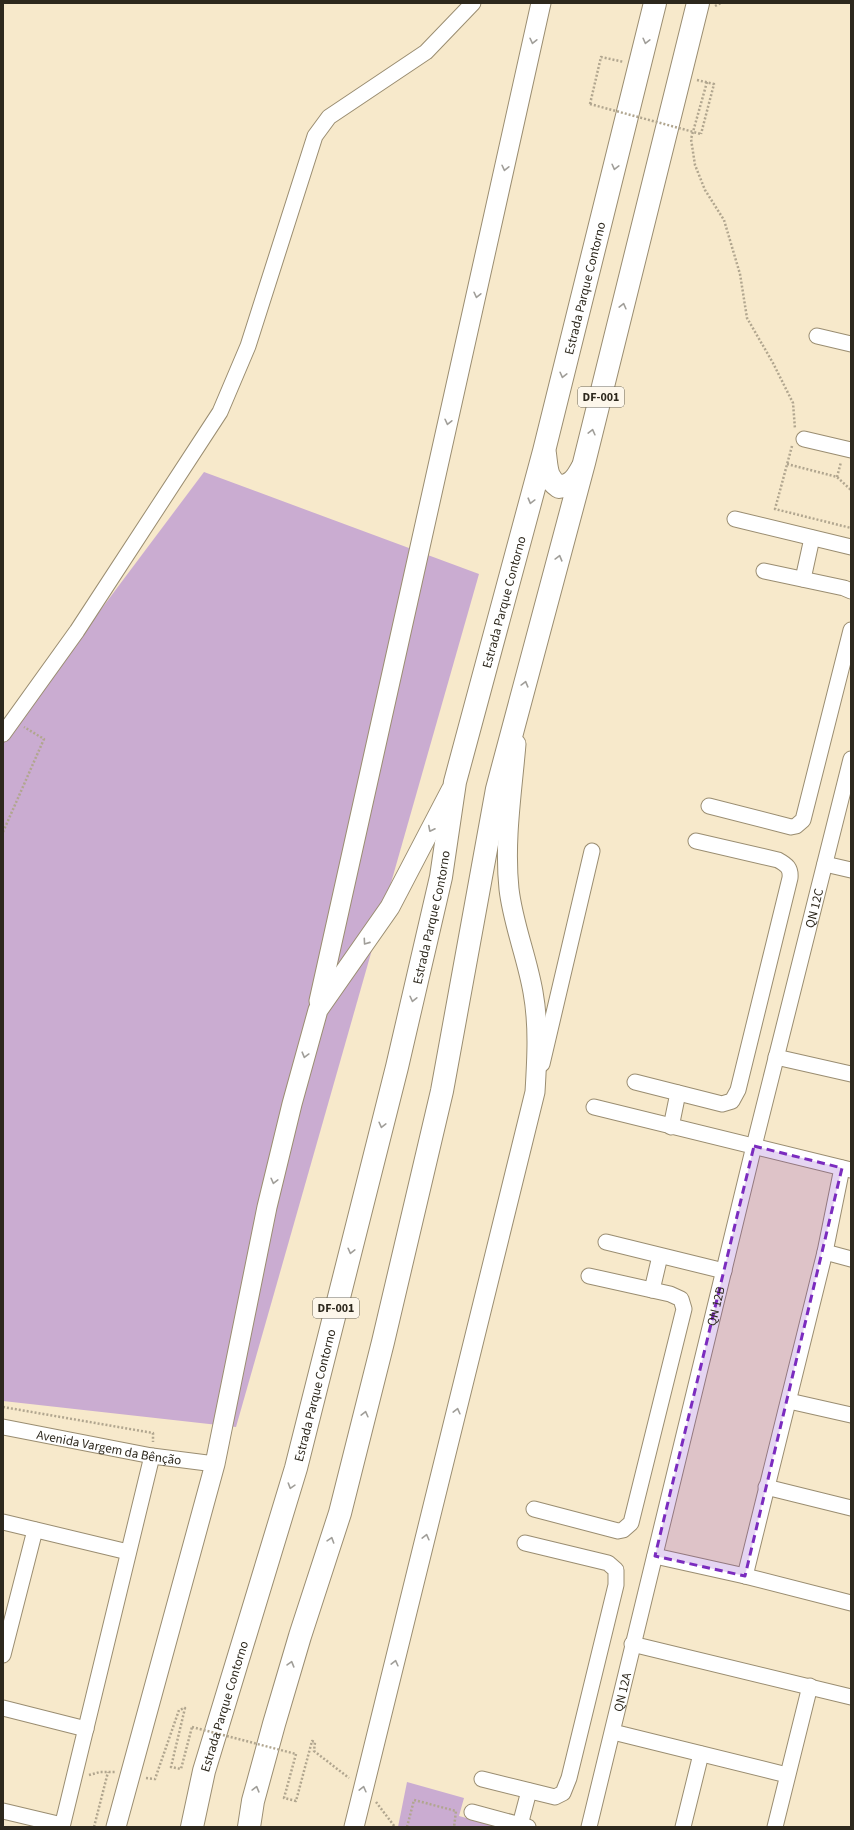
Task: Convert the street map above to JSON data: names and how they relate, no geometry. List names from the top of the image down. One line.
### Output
{"streets":{"highway":["Estrada Parque Contorno","DF-001"],"street":["QN 12C","QN 12B","Avenida Vargem da Bênção","QN 12A"]},"crossings":[["QN 12C","QN 12B"],["QN 12B","QN 12A"]]}
